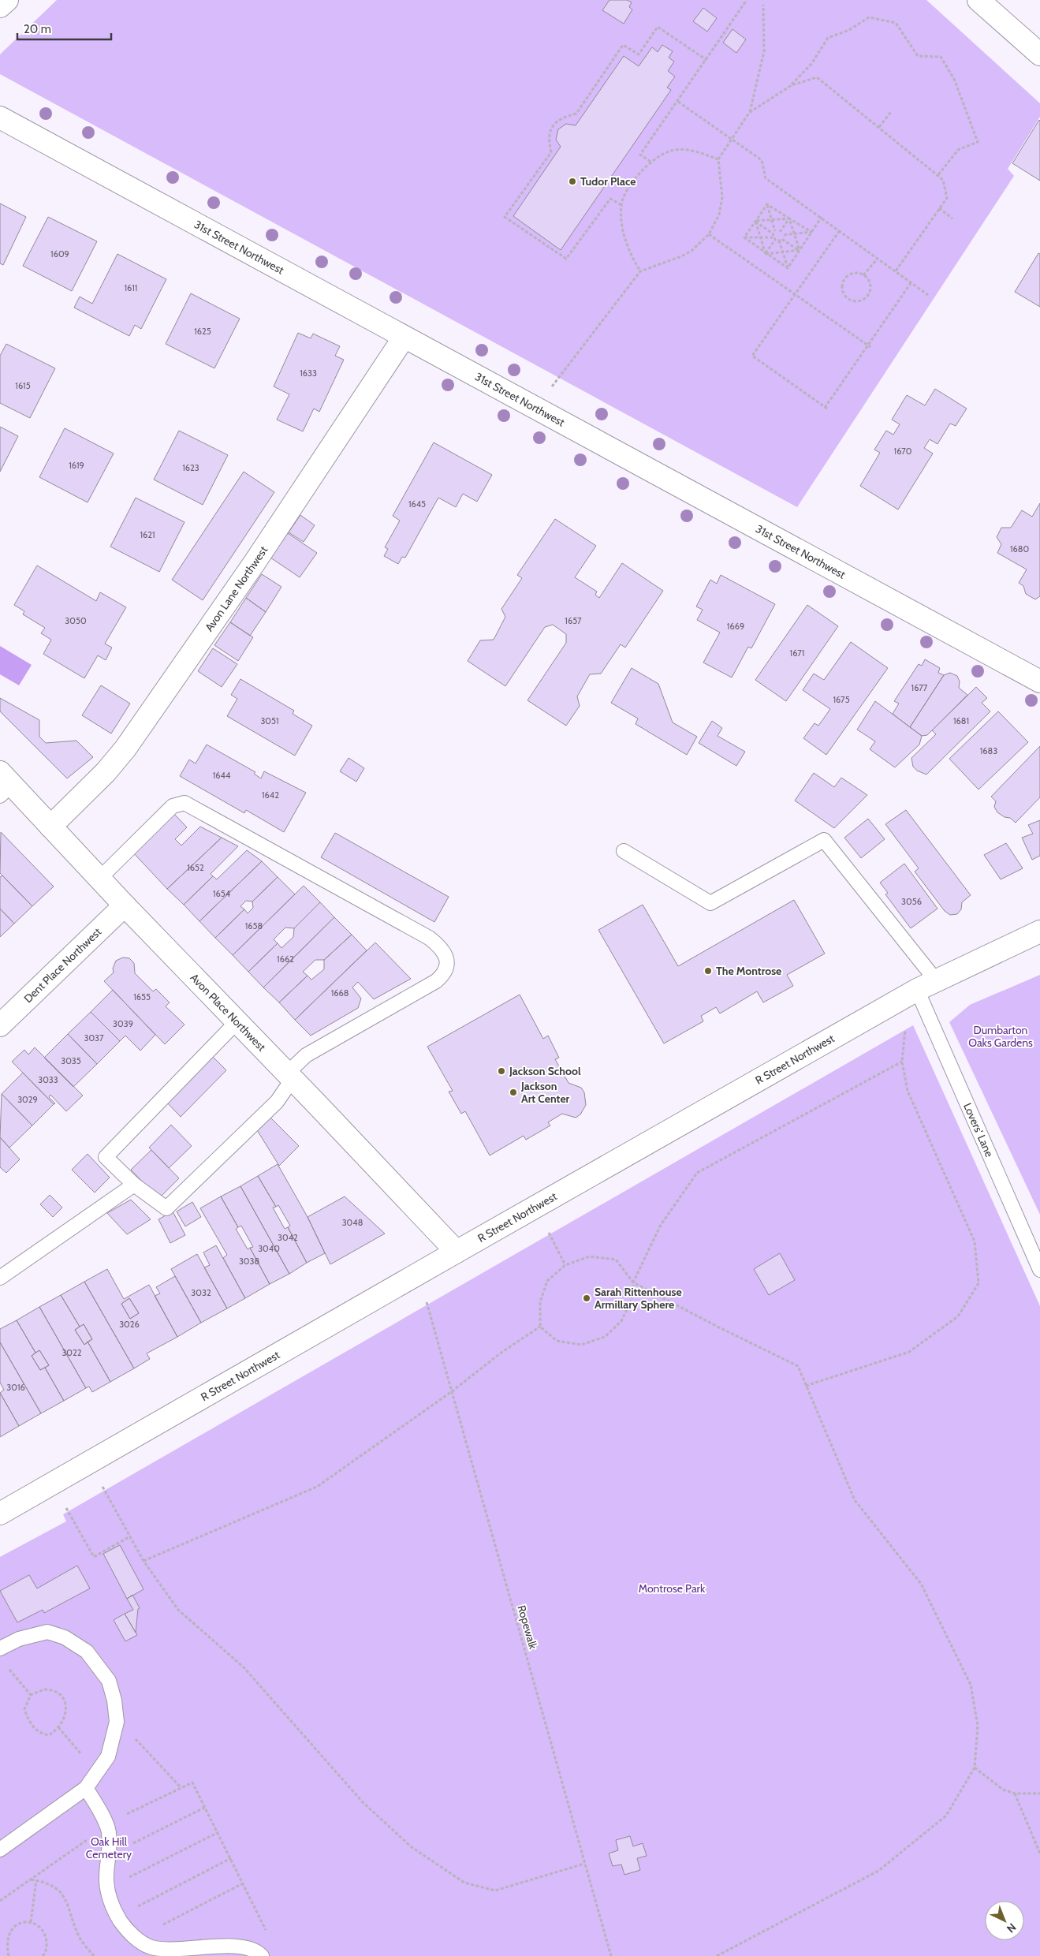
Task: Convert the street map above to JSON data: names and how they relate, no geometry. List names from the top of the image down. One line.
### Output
{"streets":{"street":["31st Street Northwest","Avon Lane Northwest","Dent Place Northwest","Avon Place Northwest","R Street Northwest"],"lane":["Lovers' Lane"],"path":["Ropewalk"]},"crossings":[["31st Street Northwest","Avon Lane Northwest"],["Avon Lane Northwest","Avon Place Northwest"],["Dent Place Northwest","Avon Place Northwest"],["Avon Place Northwest","R Street Northwest"],["R Street Northwest","Lovers' Lane"]],"parks":["Dumbarton Oaks Gardens","Montrose Park","Oak Hill Cemetery"],"places":["Tudor Place","The Montrose","Jackson School","Jackson Art Center","Sarah Rittenhouse Armillary Sphere"],"house_numbers":["1609","1611","1625","1633","1615","1670","1619","1623","1645","1621","1680","3050","1657","1669","1671","1677","1675","3051","1681","1683","1644","1642","1652","1654","3056","1658","1662","1668","1655","3039","3037","3035","3033","3029","3048","3042","3040","3038","3032","3026","3022","3016"],"scale_bar":"20 m","north":"bottom right"}
